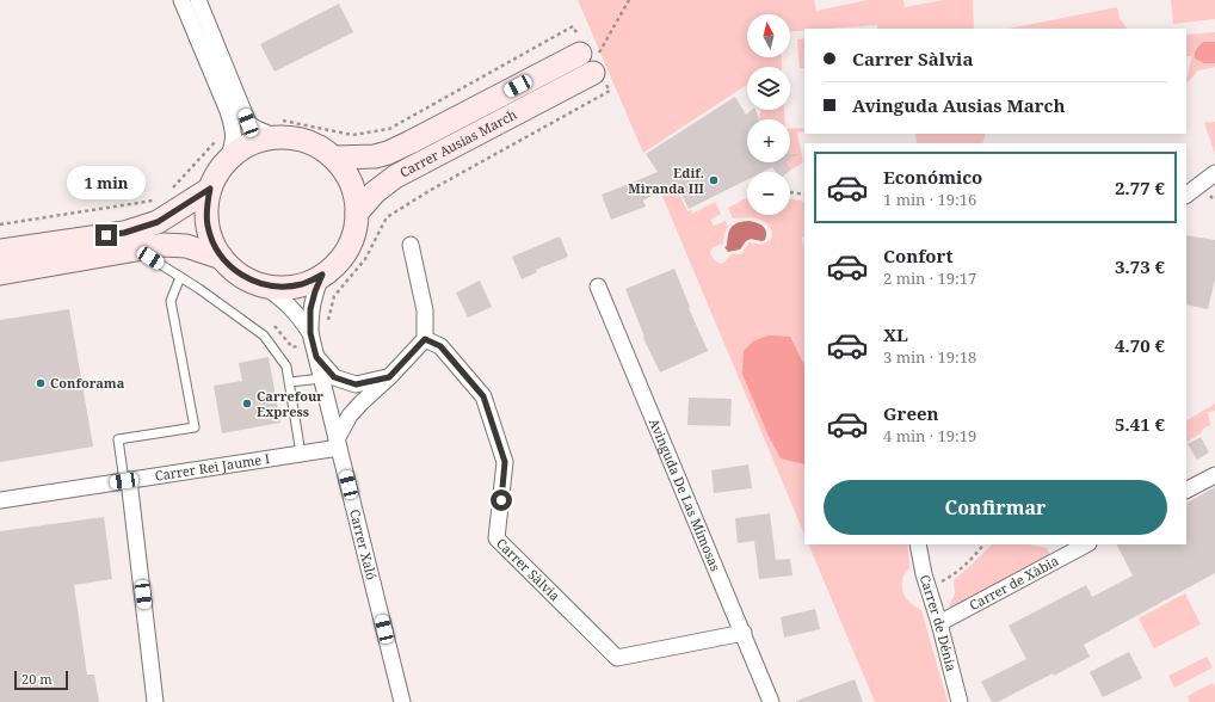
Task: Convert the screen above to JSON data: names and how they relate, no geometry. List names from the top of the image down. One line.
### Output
{"streets":{"main road":["Carrer Ausias March"],"street":["Carrer Rei Jaume I","Avinguda De Las Mimosas","Carrer Xaló","Carrer Sàlvia","Carrer de Xàbia","Carrer de Dénia"]},"crossings":[["Carrer Ausias March","Carrer Xaló"],["Carrer Rei Jaume I","Carrer Xaló"],["Avinguda De Las Mimosas","Carrer Sàlvia"],["Carrer de Xàbia","Carrer de Dénia"]],"places":["Edif. Miranda III","Conforama","Carrefour Express"],"scale_bar":"20 m","north":"top","page":{"map_buttons":["+","−"],"banner":["Carrer Sàlvia","Avinguda Ausias March"],"list":[{"name":"Económico","note":"1 min · 19:16","value":"2.77 €"},{"name":"Confort","note":"2 min · 19:17","value":"3.73 €"},{"name":"XL","note":"3 min · 19:18","value":"4.70 €"},{"name":"Green","note":"4 min · 19:19","value":"5.41 €"}],"bubble":"1 min","buttons":"Confirmar","scale":"20 m"}}
